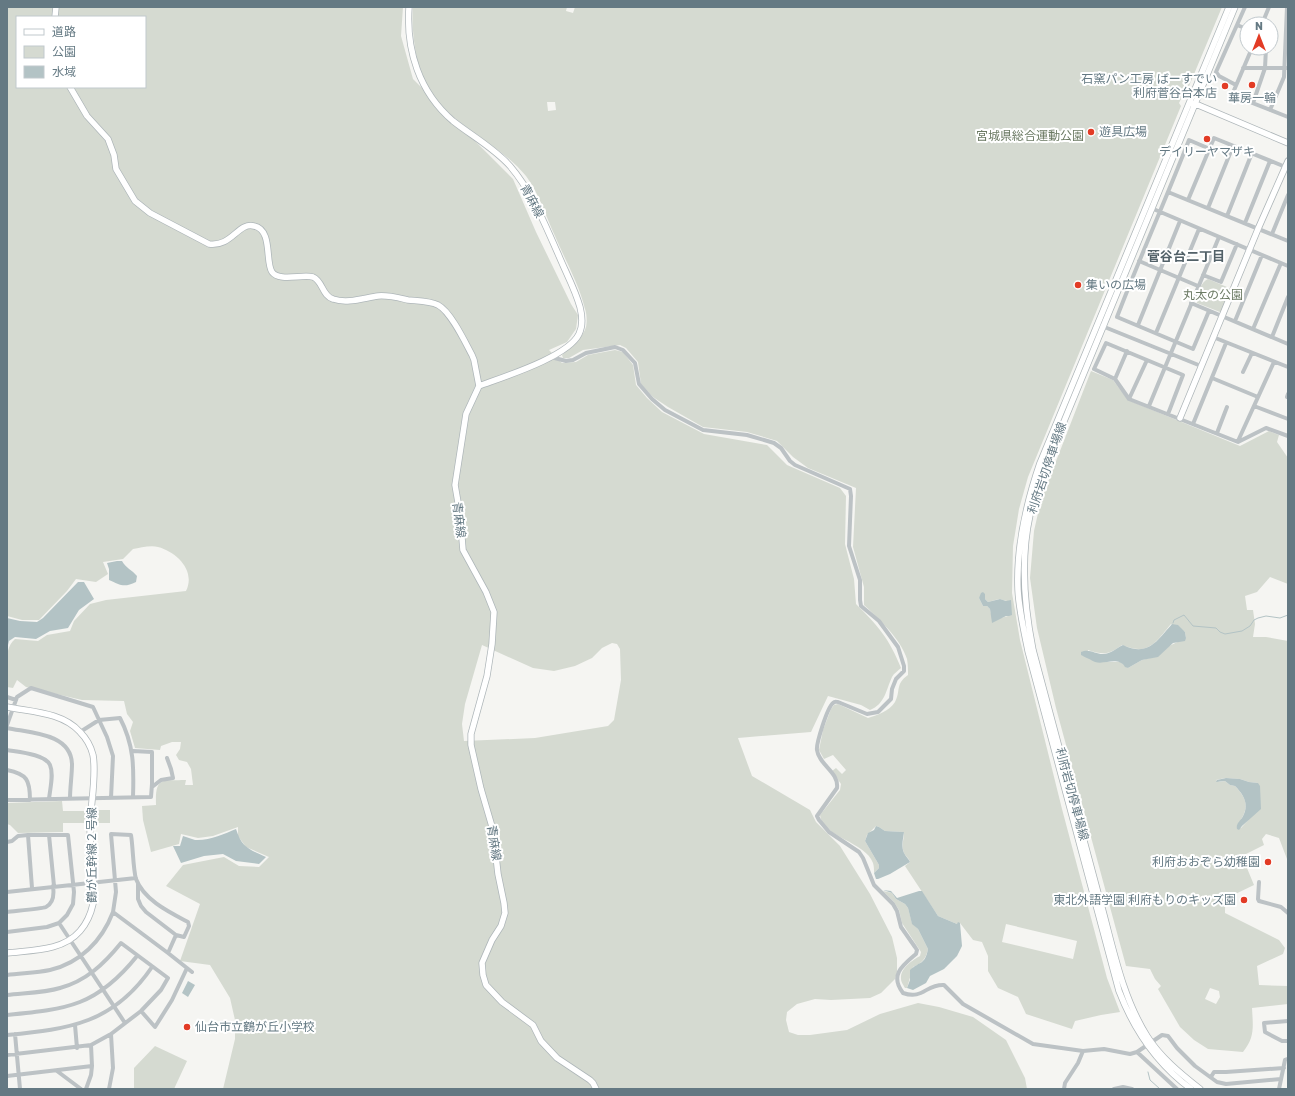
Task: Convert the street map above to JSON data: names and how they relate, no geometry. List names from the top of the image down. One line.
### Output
{"streets":{"street":["青麻線","利府岩切停車場線","鶴が丘幹線２号線"]},"districts":["菅谷台二丁目"],"parks":["宮城県総合運動公園","丸太の公園"],"places":["華房一輪","石窯パン工房 ばーすでい 利府菅谷台本店","遊具広場","デイリーヤマザキ","集いの広場","利府おおぞら幼稚園","東北外語学園 利府もりのキッズ園","仙台市立鶴が丘小学校"],"legend":["道路","公園","水域"],"north":"top"}
